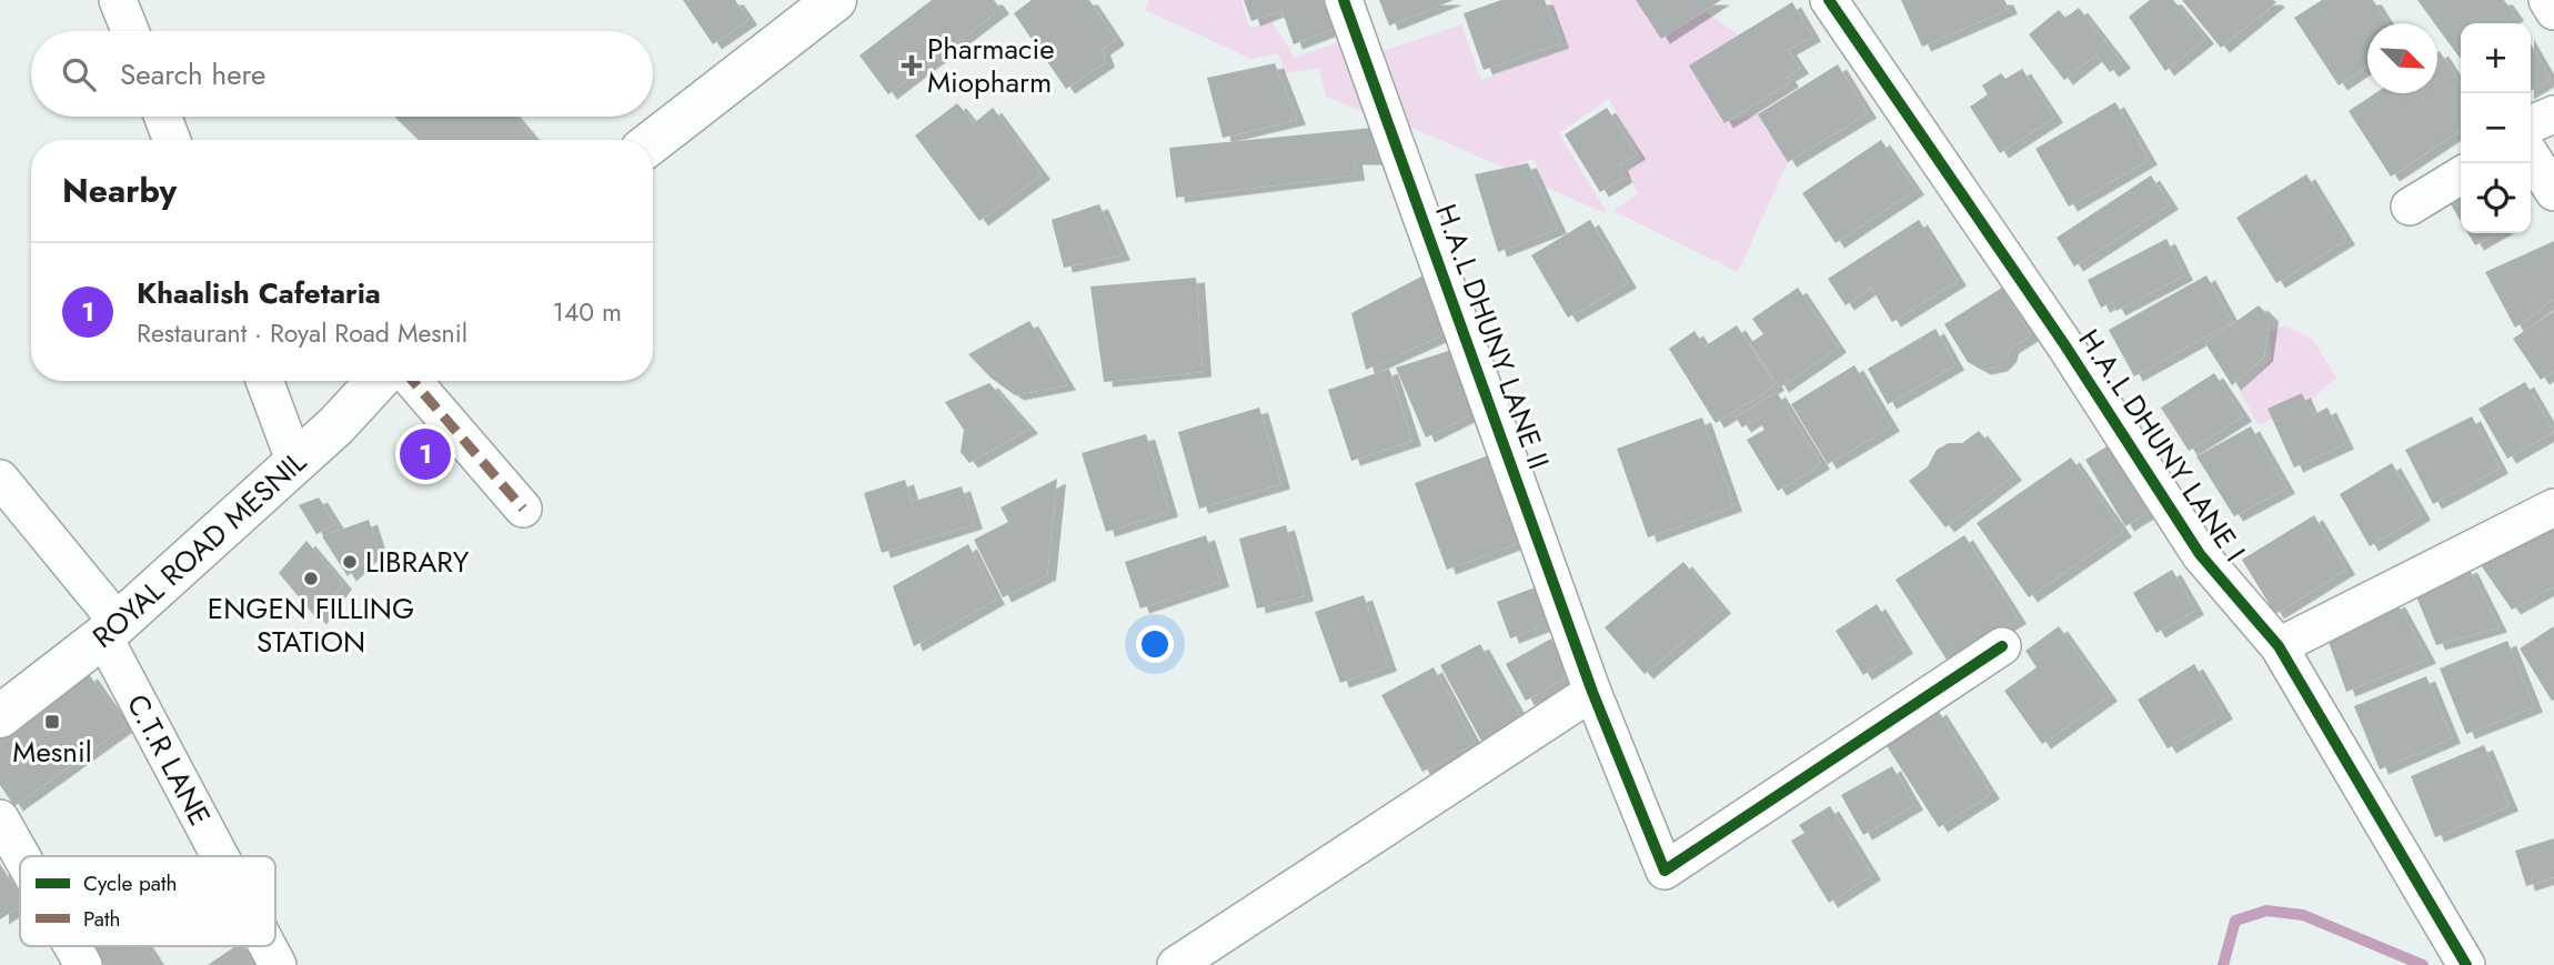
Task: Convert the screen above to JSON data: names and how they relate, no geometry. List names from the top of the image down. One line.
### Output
{"streets":{"main road":["ROYAL ROAD MESNIL"],"street":["H.A.L DHUNY LANE II","H.A.L DHUNY LANE I","C.T.R LANE"]},"crossings":[["ROYAL ROAD MESNIL","C.T.R LANE"]],"places":{"health":["Pharmacie Miopharm"],"other":["LIBRARY","ENGEN FILLING STATION"],"transit":["Mesnil"]},"legend":["Cycle path","Path"],"north":"bottom right","page":{"map_buttons":["+","−"],"search":"Search here","heading":"Nearby","list":[{"mark":"1","name":"Khaalish Cafetaria","note":"Restaurant · Royal Road Mesnil","value":"140 m"}],"pins":"1"}}
